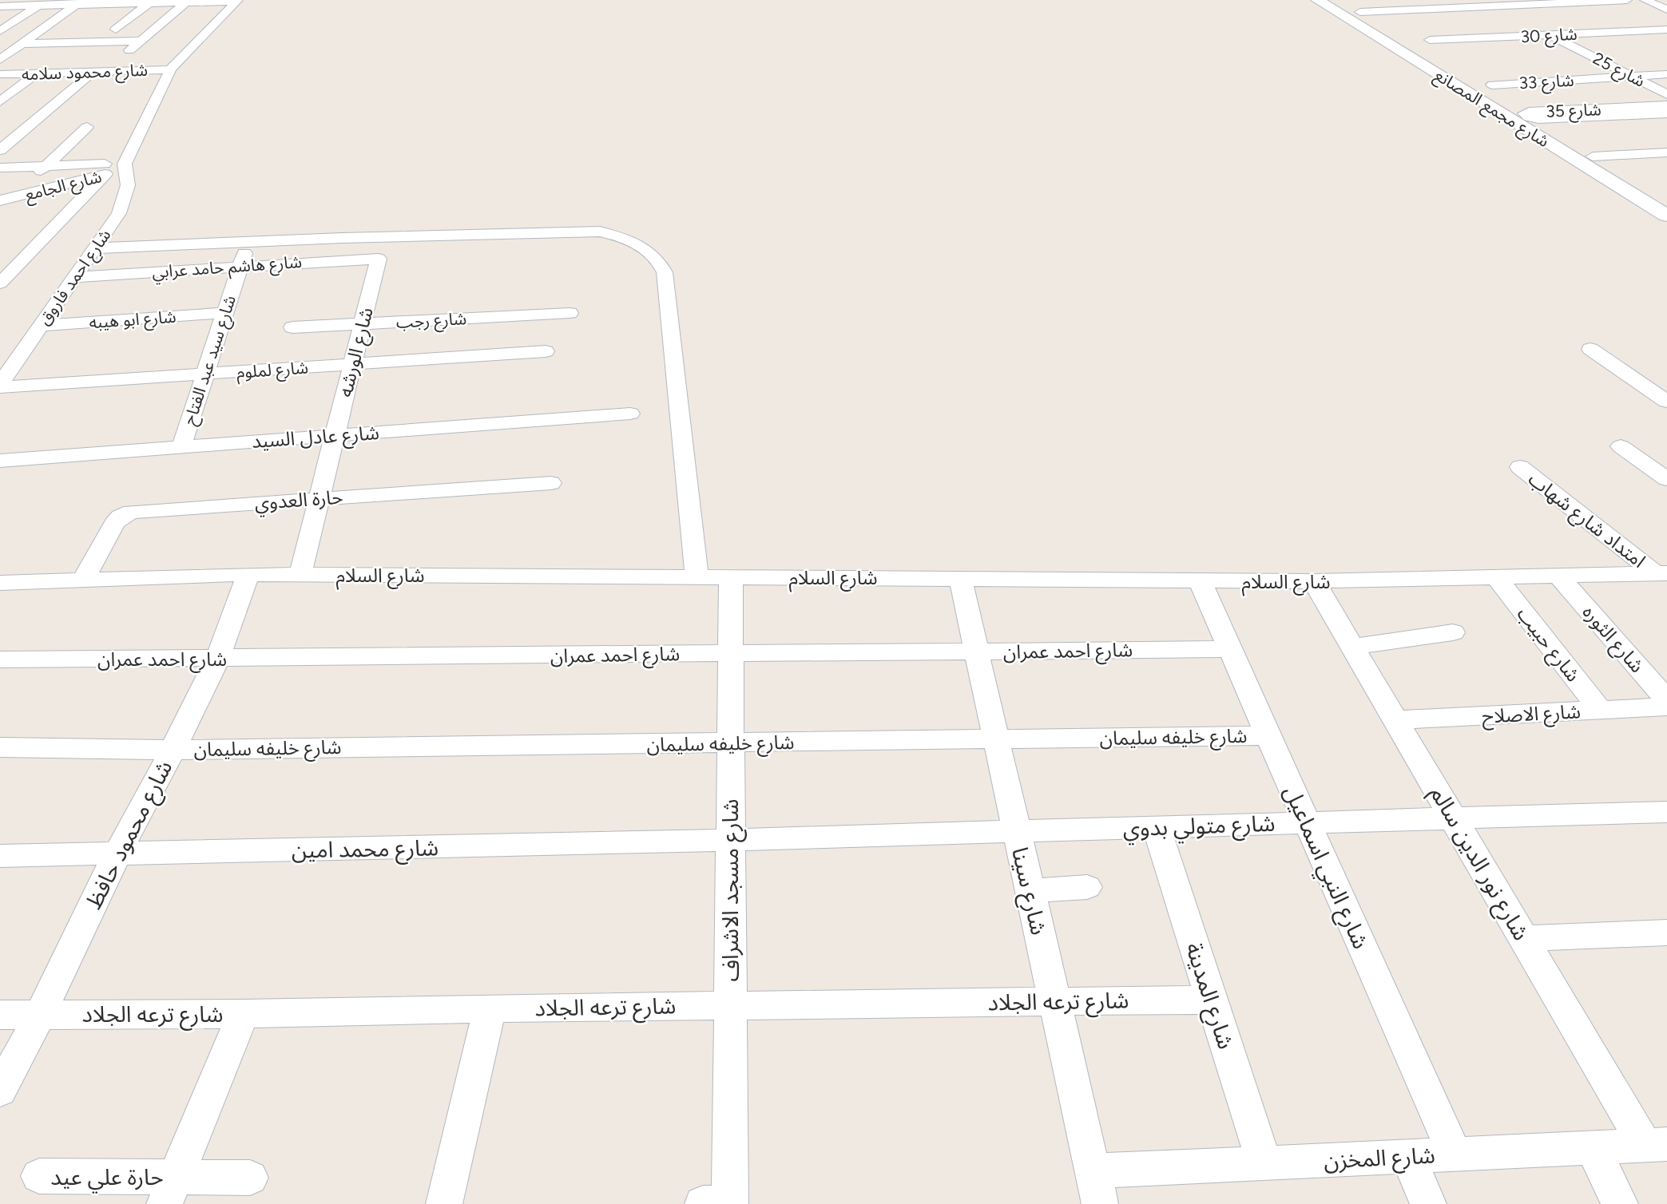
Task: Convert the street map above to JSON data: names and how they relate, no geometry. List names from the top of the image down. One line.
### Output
{"streets":{"street":["شارع 30","شارع 25","شارع محمود سلامه","شارع 33","شارع مجمع المصانع","شارع 35","شارع الجامع","شارع هاشم حامد عرابي","شارع احمد فاروق","شارع ابو هيبه","شارع رجب","شارع الورشه","شارع سيد عبد الفتاح","شارع لملوم","شارع عادل السيد","حارة العدوي","امتداد شارع شهاب","شارع السلام","شارع الثوره","شارع حبيب","شارع احمد عمران","شارع الاصلاح","شارع خليفه سليمان","شارع متولي بدوي","شارع محمود حافظ","شارع محمد امين","شارع نور الدين سالم","شارع النبي اسماعيل","شارع مسجد الاشراف","شارع سينا","شارع المدينة","شارع ترعه الجلاد","شارع المخزن","حارة علي عيد"]},"crossings":[["شارع 30","شارع 25"],["شارع 25","شارع 33"],["شارع الجامع","شارع احمد فاروق"],["شارع هاشم حامد عرابي","شارع احمد فاروق"],["شارع هاشم حامد عرابي","شارع الورشه"],["شارع هاشم حامد عرابي","شارع سيد عبد الفتاح"],["شارع احمد فاروق","شارع ابو هيبه"],["شارع احمد فاروق","شارع لملوم"],["شارع ابو هيبه","شارع سيد عبد الفتاح"],["شارع رجب","شارع الورشه"],["شارع الورشه","شارع لملوم"],["شارع الورشه","شارع عادل السيد"],["شارع الورشه","حارة العدوي"],["شارع الورشه","شارع السلام"],["شارع سيد عبد الفتاح","شارع لملوم"],["شارع سيد عبد الفتاح","شارع عادل السيد"],["حارة العدوي","شارع السلام"],["امتداد شارع شهاب","شارع السلام"],["شارع السلام","شارع الثوره"],["شارع السلام","شارع حبيب"],["شارع السلام","شارع محمود حافظ"],["شارع السلام","شارع نور الدين سالم"],["شارع السلام","شارع النبي اسماعيل"],["شارع السلام","شارع مسجد الاشراف"],["شارع السلام","شارع سينا"],["شارع حبيب","شارع الاصلاح"],["شارع احمد عمران","شارع محمود حافظ"],["شارع احمد عمران","شارع النبي اسماعيل"],["شارع احمد عمران","شارع مسجد الاشراف"],["شارع احمد عمران","شارع سينا"],["شارع الاصلاح","شارع نور الدين سالم"],["شارع خليفه سليمان","شارع محمود حافظ"],["شارع خليفه سليمان","شارع النبي اسماعيل"],["شارع خليفه سليمان","شارع مسجد الاشراف"],["شارع خليفه سليمان","شارع سينا"],["شارع متولي بدوي","شارع محمد امين"],["شارع متولي بدوي","شارع نور الدين سالم"],["شارع متولي بدوي","شارع النبي اسماعيل"],["شارع متولي بدوي","شارع مسجد الاشراف"],["شارع متولي بدوي","شارع سينا"],["شارع متولي بدوي","شارع المدينة"],["شارع محمود حافظ","شارع محمد امين"],["شارع محمود حافظ","شارع ترعه الجلاد"],["شارع محمد امين","شارع مسجد الاشراف"],["شارع نور الدين سالم","شارع المخزن"],["شارع النبي اسماعيل","شارع المخزن"],["شارع مسجد الاشراف","شارع ترعه الجلاد"],["شارع سينا","شارع ترعه الجلاد"],["شارع سينا","شارع المخزن"],["شارع المدينة","شارع ترعه الجلاد"],["شارع المدينة","شارع المخزن"]]}
